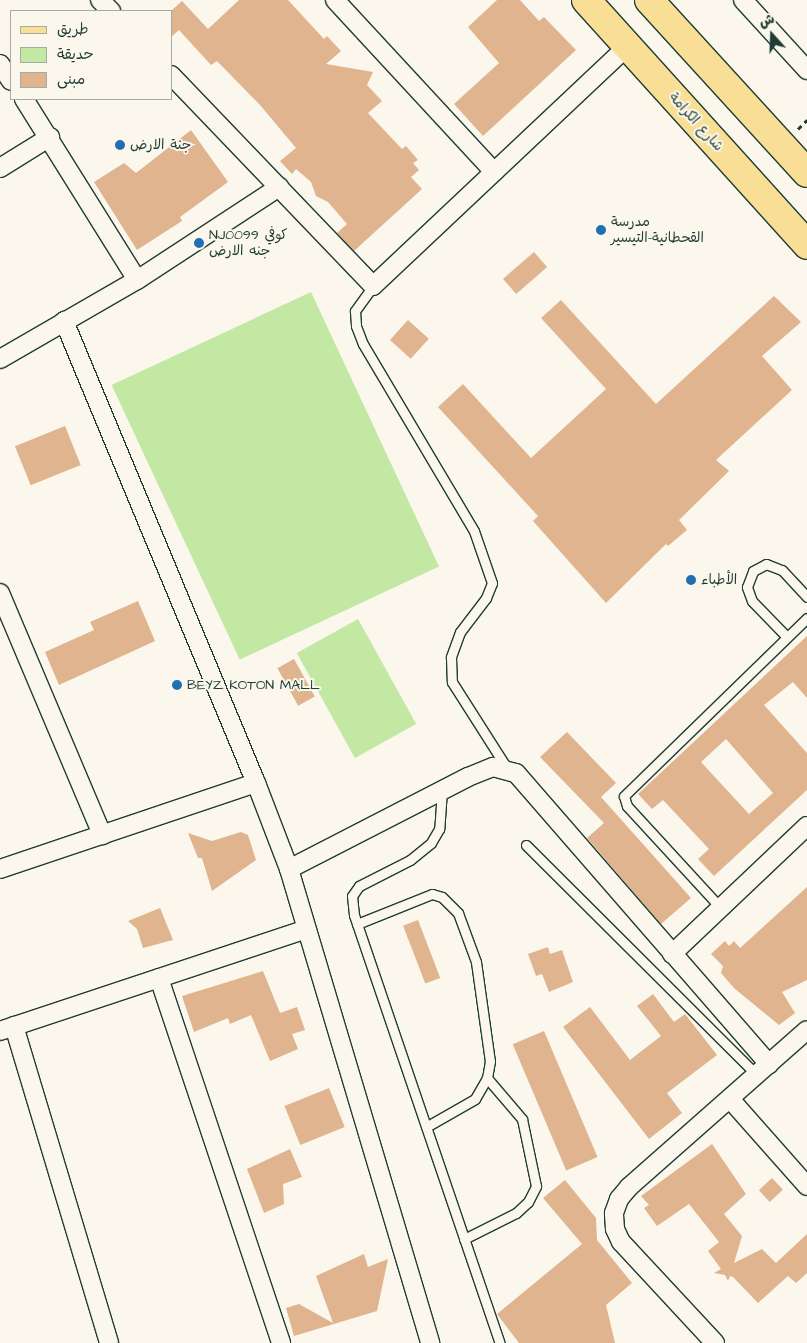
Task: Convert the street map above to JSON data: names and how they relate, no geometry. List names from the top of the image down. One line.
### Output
{"streets":{"main road":["شارع الكرامة"]},"places":["جنة الارض","مدرسة القحطانية-التيسير","NJ0099 كوفي جنه الارض","الأطباء","BEYZ KOTON MALL"],"legend":["طريق","حديقة","مبنى"],"north":"top"}
